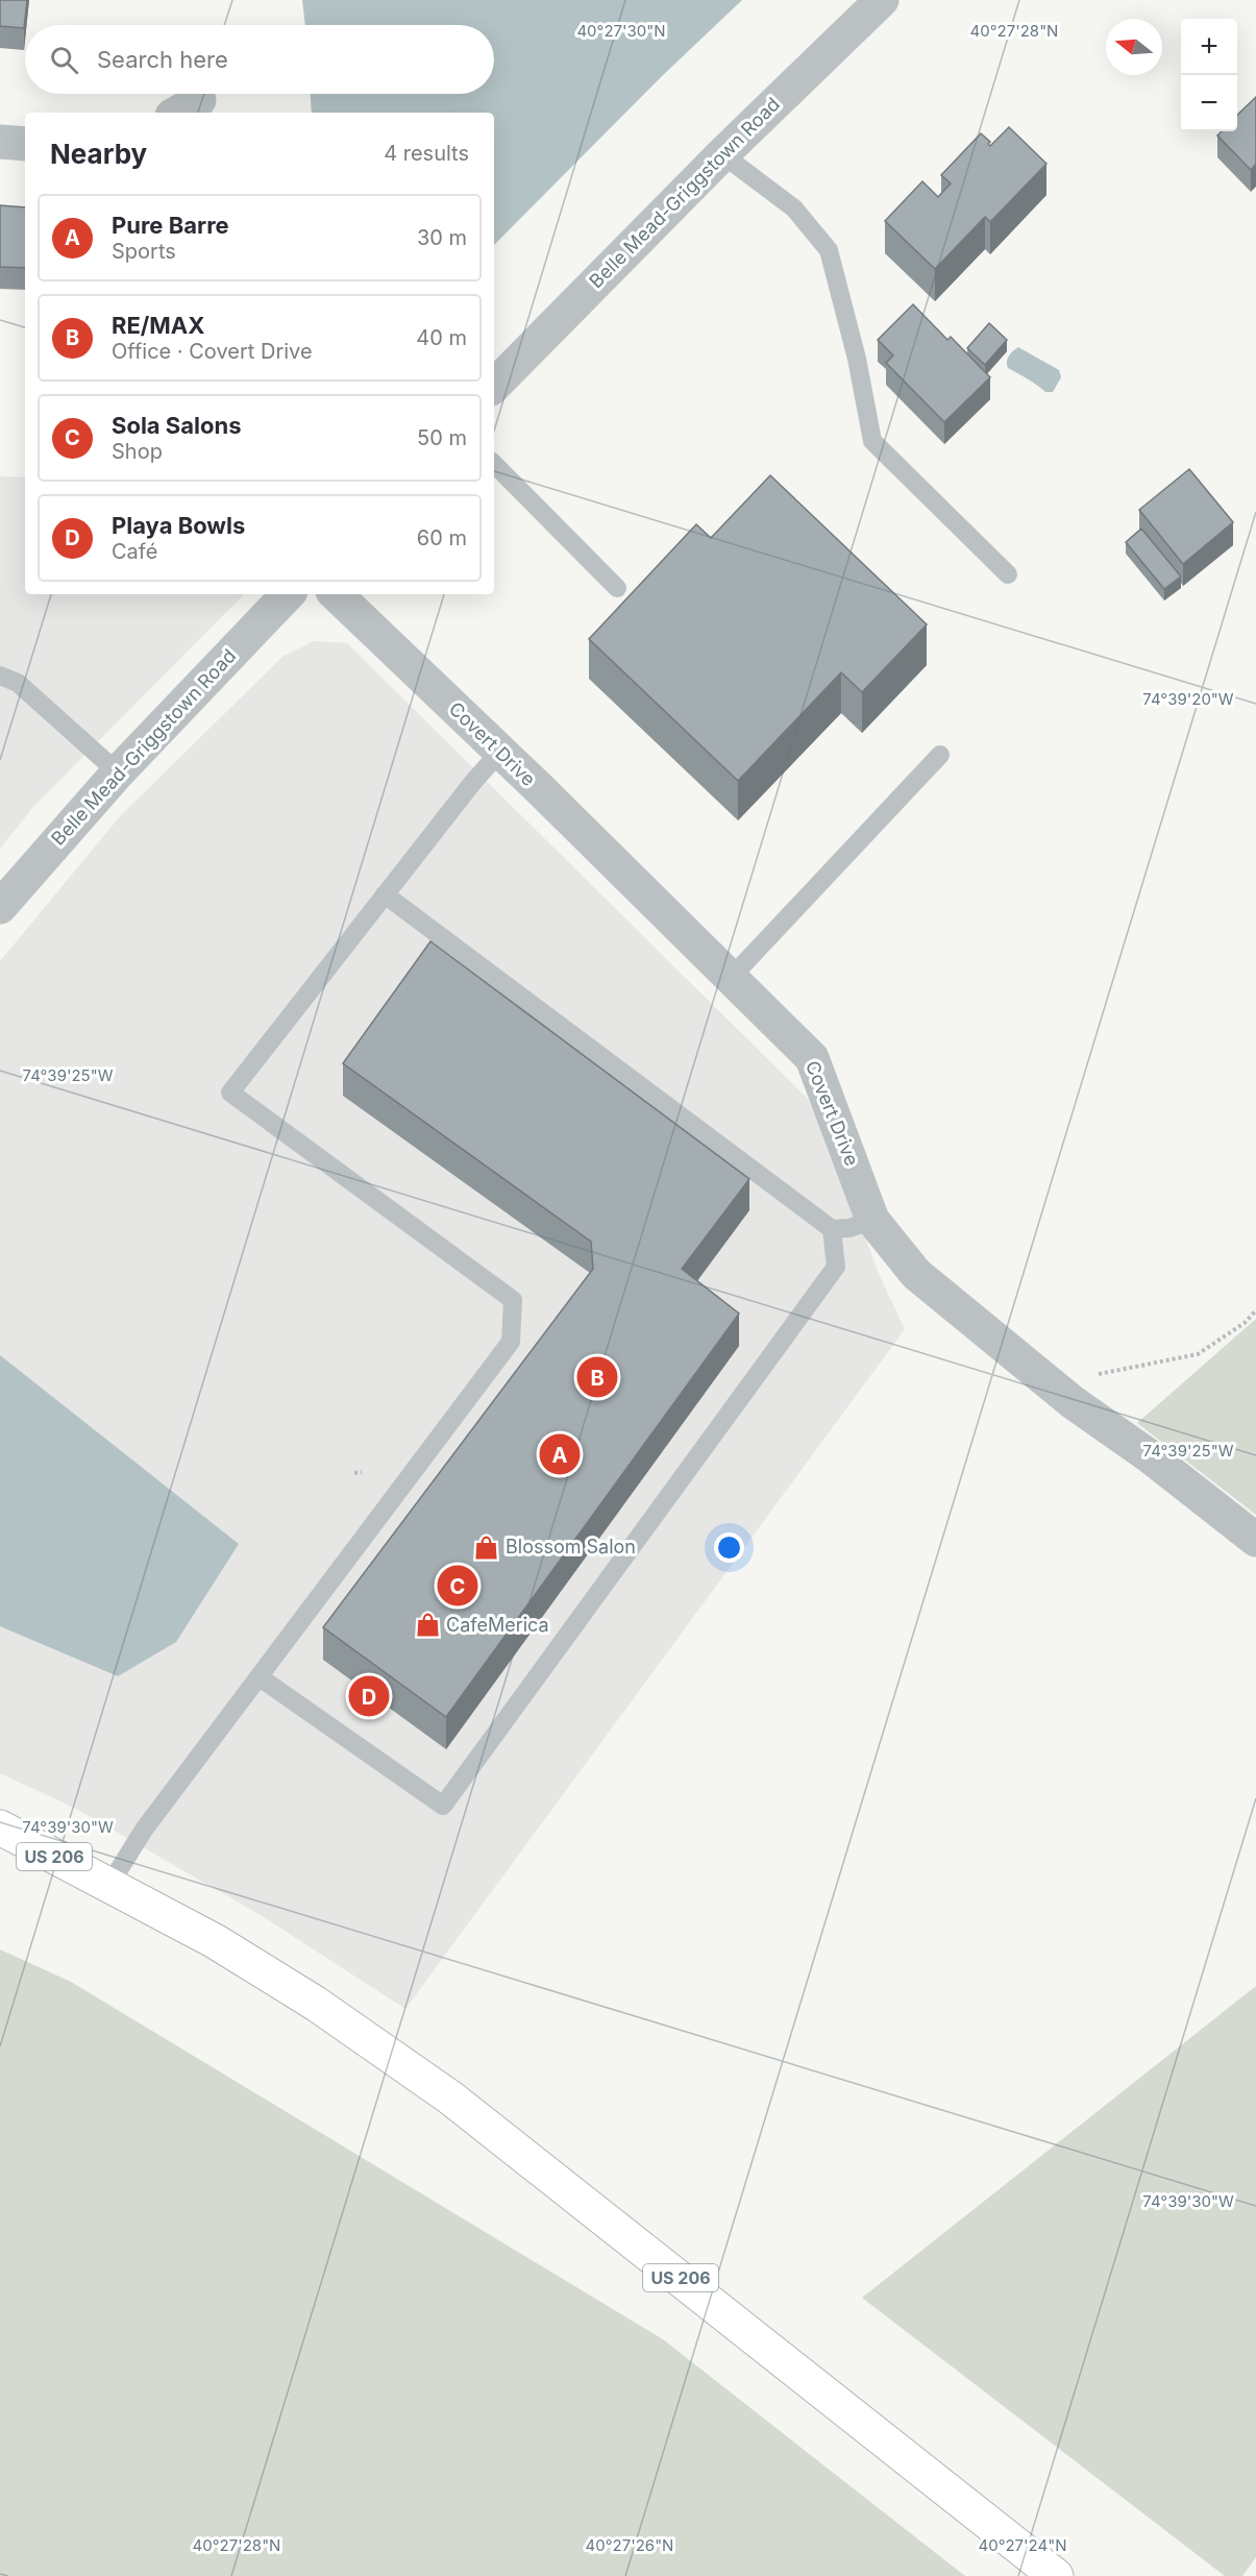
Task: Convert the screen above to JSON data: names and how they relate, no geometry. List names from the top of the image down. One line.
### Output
{"streets":{"highway":["US 206"],"street":["Belle Mead-Griggstown Road","Covert Drive"]},"places":{"shop":["Blossom Salon","CafeMerica"]},"north":"left","page":{"map_buttons":["+","−"],"search":"Search here","heading":["Nearby","4 results"],"list":[{"mark":"A","name":"Pure Barre","note":"Sports","value":"30 m"},{"mark":"B","name":"RE/MAX","note":"Office · Covert Drive","value":"40 m"},{"mark":"C","name":"Sola Salons","note":"Shop","value":"50 m"},{"mark":"D","name":"Playa Bowls","note":"Café","value":"60 m"}],"pins":["B","A","C","D"]},"coordinates":["40°27'30\"N","40°27'28\"N","74°39'20\"W","74°39'25\"W","74°39'30\"W","40°27'26\"N","40°27'24\"N"]}
